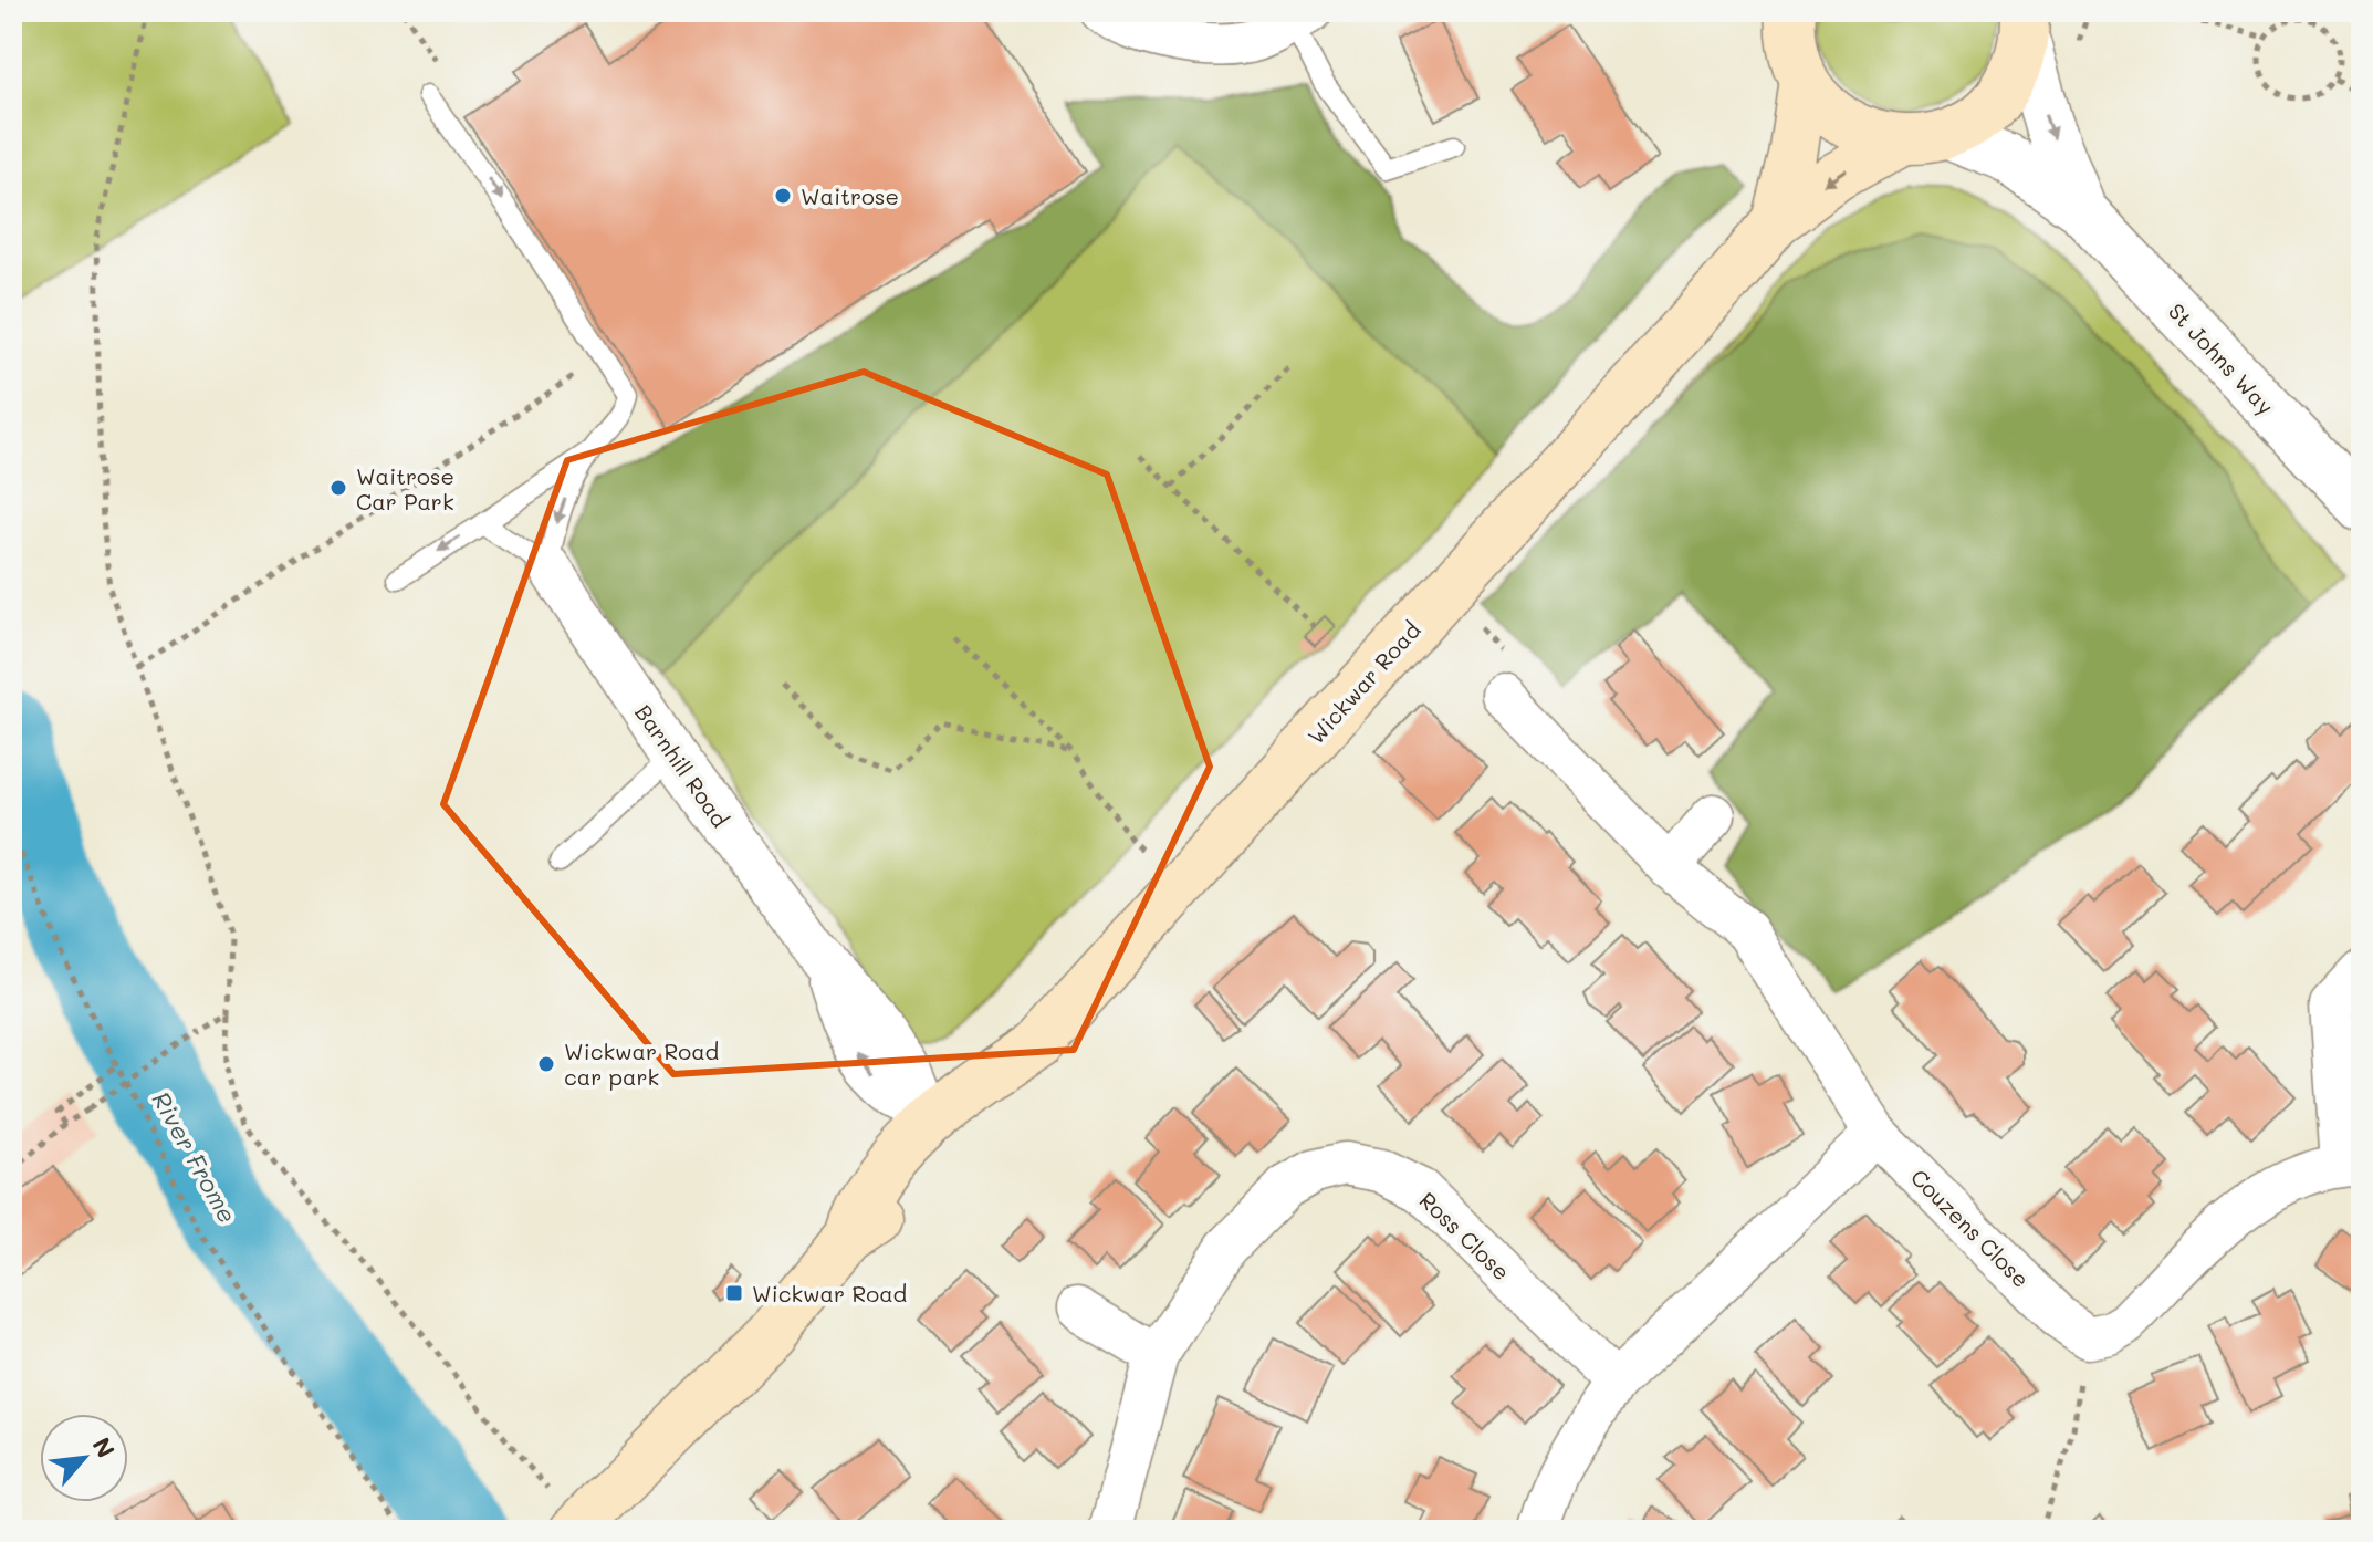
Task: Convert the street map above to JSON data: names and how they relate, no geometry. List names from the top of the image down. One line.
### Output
{"streets":{"main road":["Wickwar Road"],"street":["St Johns Way","Barnhill Road","Couzens Close","Ross Close"]},"crossings":[["St Johns Way","Wickwar Road"],["Wickwar Road","Barnhill Road"]],"water":["River Frome"],"places":{"other":["Waitrose","Waitrose Car Park","Wickwar Road car park"],"transit":["Wickwar Road"]},"north":"top right"}
